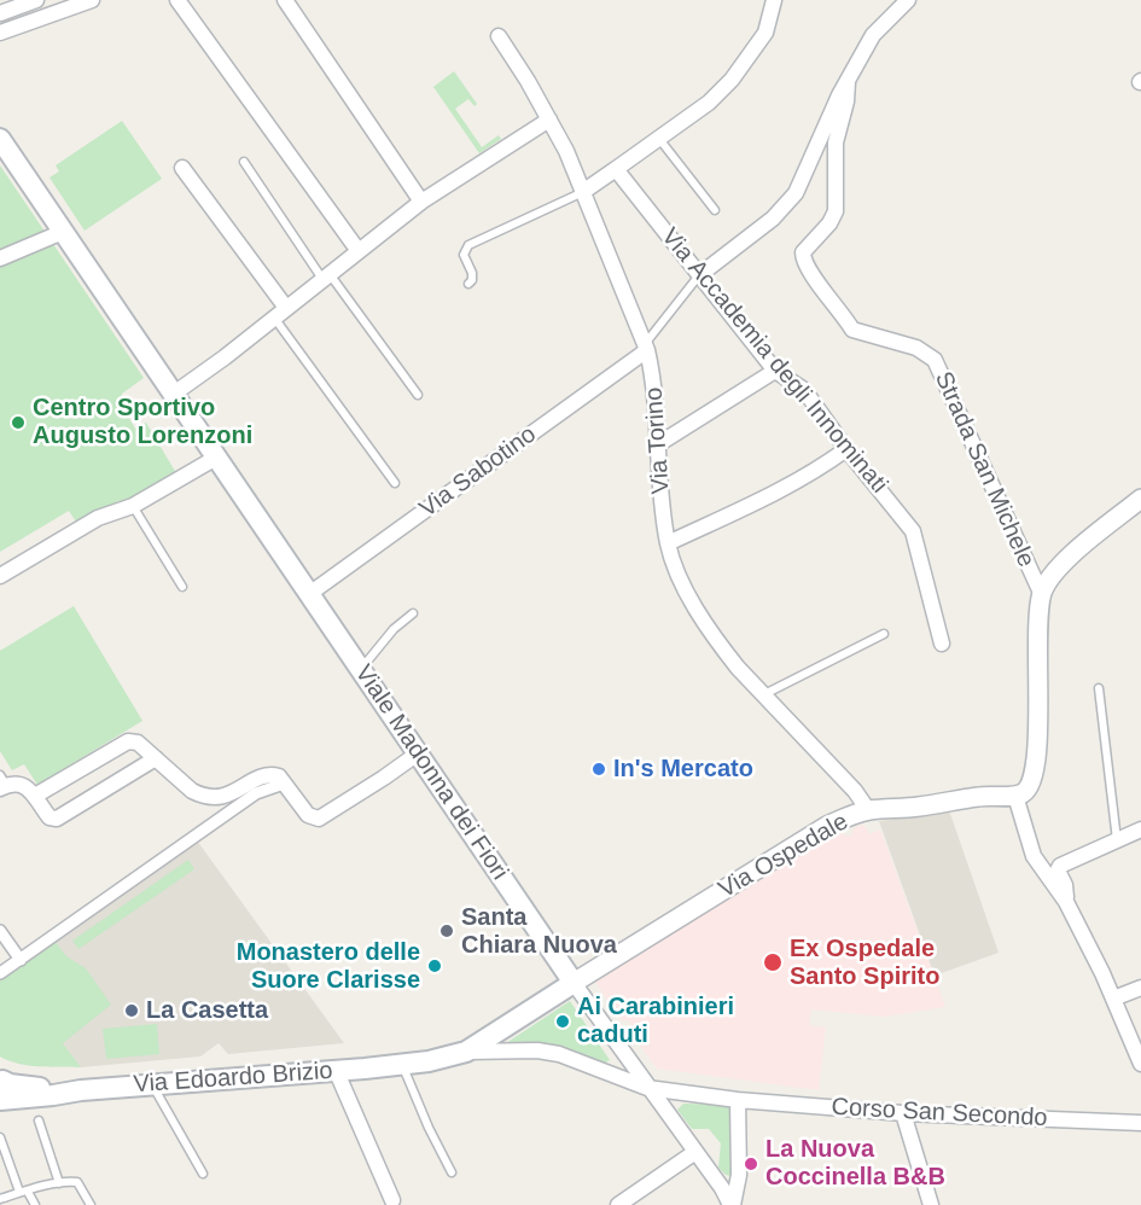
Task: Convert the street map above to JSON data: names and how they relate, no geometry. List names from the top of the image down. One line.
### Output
{"streets":{"main road":["Viale Madonna dei Fiori","Via Edoardo Brizio"],"street":["Via Accademia degli Innominati","Via Torino","Strada San Michele","Via Sabotino","Via Ospedale","Corso San Secondo"]},"crossings":[["Via Torino","Via Sabotino"],["Via Torino","Via Ospedale"],["Strada San Michele","Via Ospedale"],["Via Sabotino","Viale Madonna dei Fiori"],["Viale Madonna dei Fiori","Via Ospedale"],["Viale Madonna dei Fiori","Via Edoardo Brizio"],["Viale Madonna dei Fiori","Corso San Secondo"],["Via Ospedale","Via Edoardo Brizio"],["Via Edoardo Brizio","Corso San Secondo"]],"places":["Centro Sportivo Augusto Lorenzoni","In's Mercato","Santa Chiara Nuova","Ex Ospedale Santo Spirito","Monastero delle Suore Clarisse","La Casetta","Ai Carabinieri caduti","La Nuova Coccinella B&B"]}
